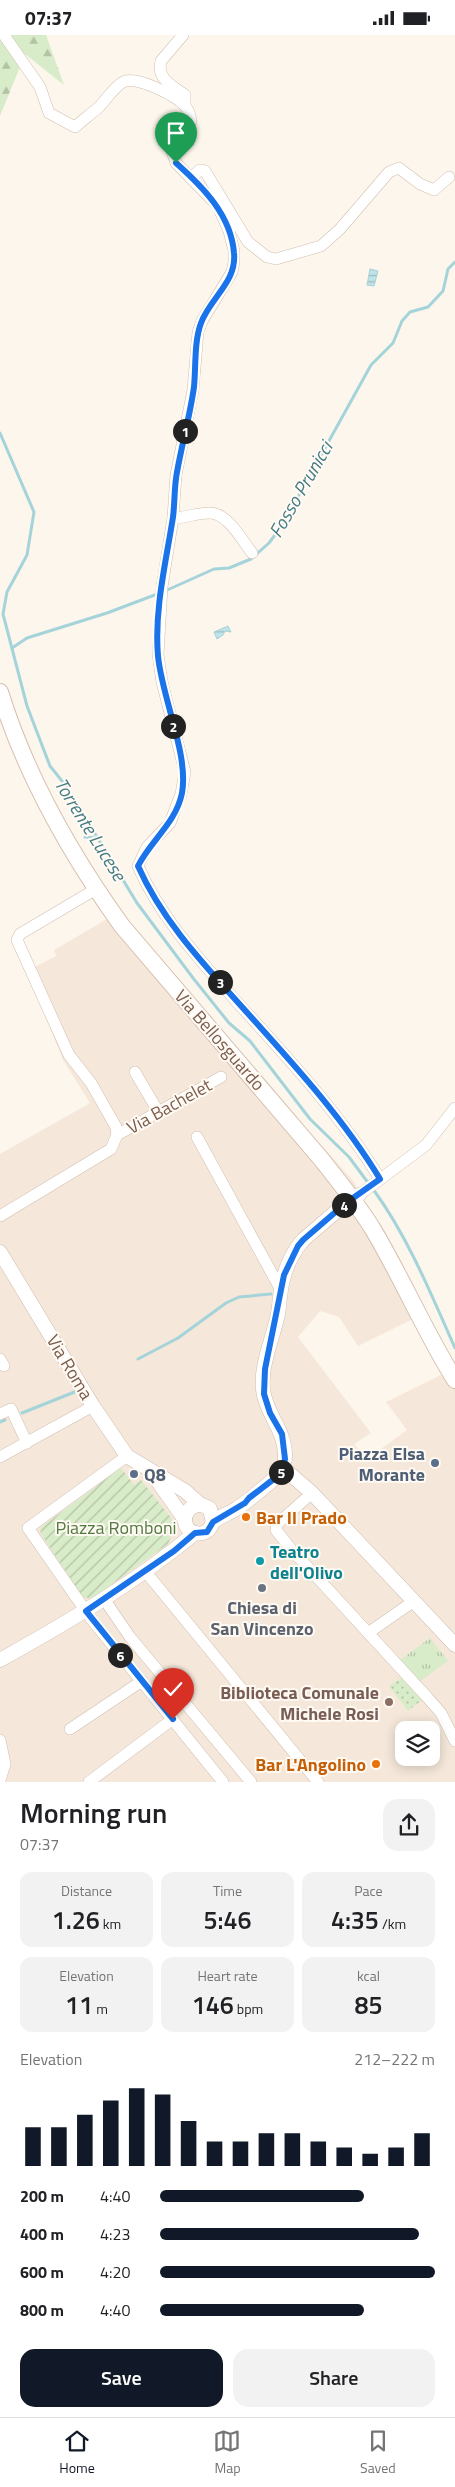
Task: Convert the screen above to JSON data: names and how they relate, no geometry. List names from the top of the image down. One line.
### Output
{"streets":{"main road":["Via Bellosguardo"],"street":["Via Bachelet","Via Roma"]},"water":["Fosso Prunicci","Torrente Lucese"],"parks":["Piazza Romboni"],"places":["Piazza Elsa Morante","Q8","Bar Il Prado","Teatro dell'Olivo","Chiesa di San Vincenzo","Biblioteca Comunale Michele Rosi","Bar L'Angolino"],"page":{"status":"07:37","pins":["1","2","3","4","5","6"],"heading":["Morning run","07:37"],"stats":[["Distance","1.26 km"],["Time","5:46"],["Pace","4:35 /km"],["Elevation","11 m"],["Heart rate","146 bpm"],["kcal","85"]],"chart":["Elevation","212–222 m"],"list":[{"name":"200 m","note":"4:40"},{"name":"400 m","note":"4:23"},{"name":"600 m","note":"4:20"},{"name":"800 m","note":"4:40"}],"buttons":["Save","Share"],"tabs":["Home","Map","Saved"]}}
